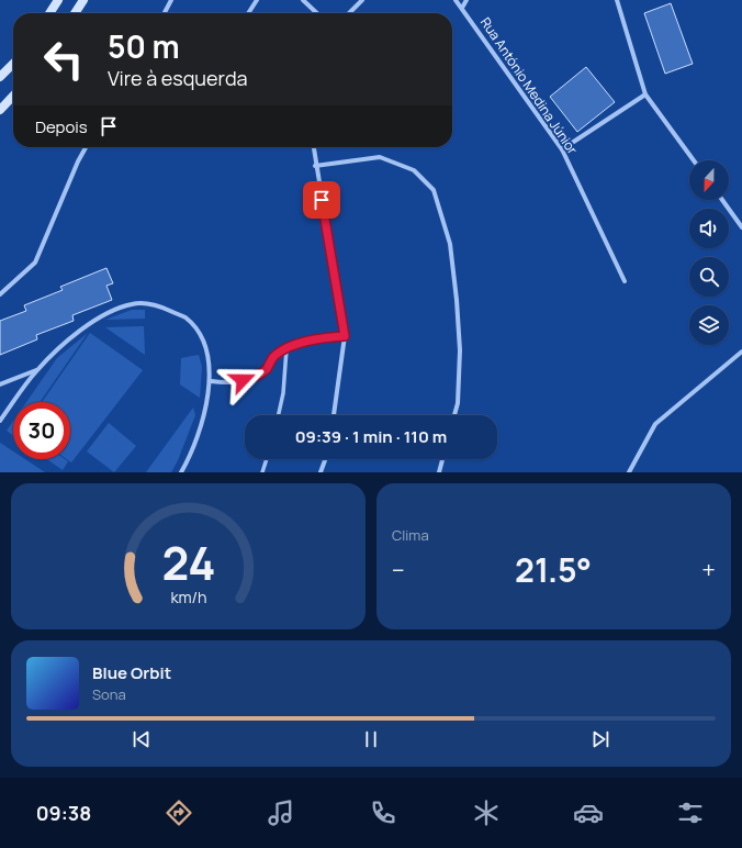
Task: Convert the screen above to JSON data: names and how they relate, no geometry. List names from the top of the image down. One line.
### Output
{"streets":{"street":["Rua António Medina Júnior"]},"north":"bottom","page":{"turn":["50 m","Vire à esquerda"],"then":"Depois","limit":"30","trip":"09:39 · 1 min · 110 m","tile":"Clima","heat":["−","21.5°","+"],"song":["Blue Orbit","Sona"],"tabs":"09:38","gauge":["24","km/h"]}}
